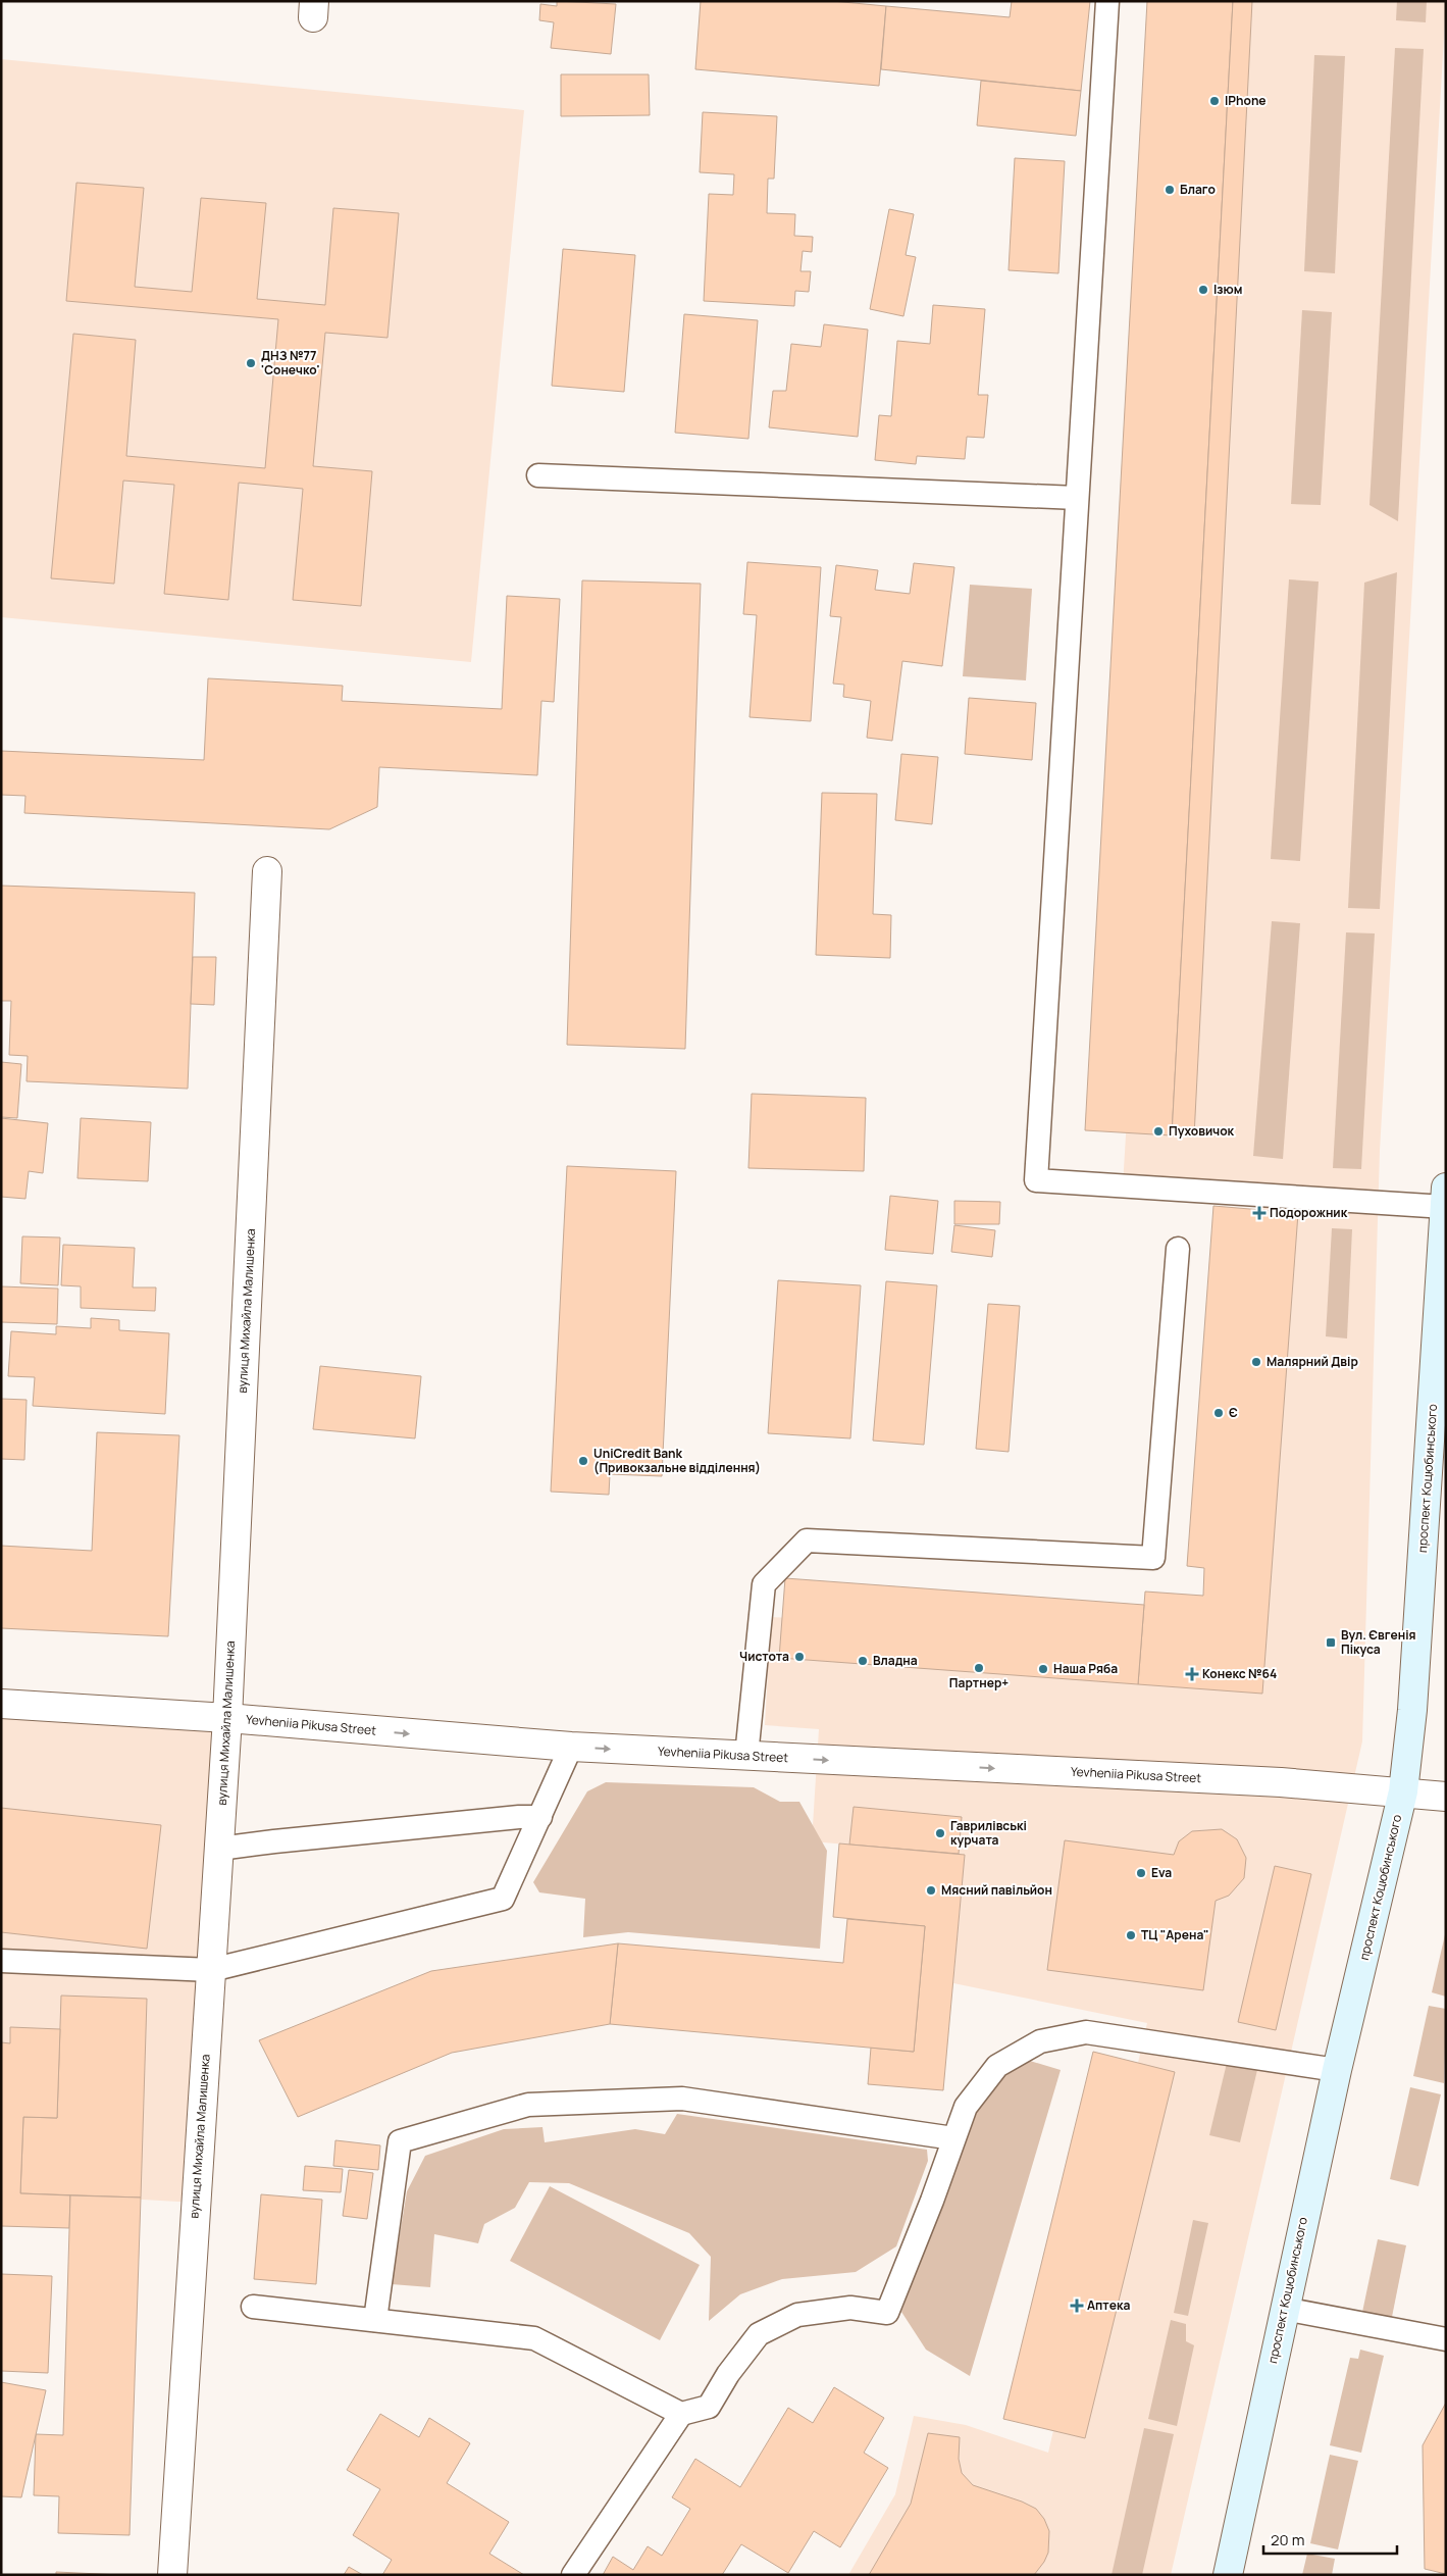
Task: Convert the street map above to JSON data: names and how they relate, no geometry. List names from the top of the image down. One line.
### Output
{"streets":{"main road":["проспект Коцюбинського"],"street":["вулиця Михайла Малишенка","Yevheniia Pikusa Street"]},"crossings":[["вулиця Михайла Малишенка","Yevheniia Pikusa Street"],["проспект Коцюбинського","Yevheniia Pikusa Street"]],"one_way":["Yevheniia Pikusa Street"],"places":{"other":["IPhone","Благо","Ізюм","ДНЗ №77 'Сонечко'","Пуховичок","Малярний Двір","Є","UniCredit Bank (Привокзальне відділення)","Чистота","Владна","Партнер+","Наша Ряба","Гаврилівські курчата","Eva","Мясний павільйон","ТЦ \"Арена\""],"health":["Подорожник","Конекс №64","Аптека"],"transit":["Вул. Євгенія Пікуса"]},"scale_bar":"20 m"}
